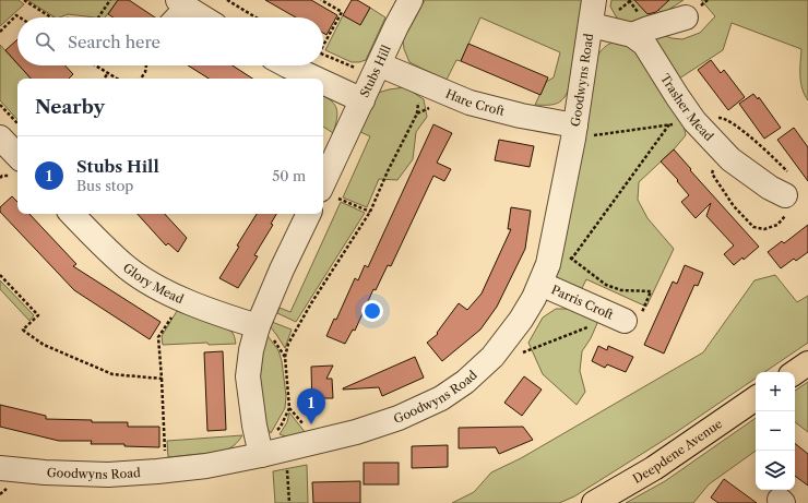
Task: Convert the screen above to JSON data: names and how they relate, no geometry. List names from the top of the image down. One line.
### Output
{"streets":{"highway":["Deepdene Avenue"],"street":["Stubs Hill","Goodwyns Road","Hare Croft","Trasher Mead","Glory Mead","Parris Croft"]},"crossings":[["Stubs Hill","Hare Croft"],["Goodwyns Road","Hare Croft"],["Goodwyns Road","Trasher Mead"],["Goodwyns Road","Parris Croft"]],"page":{"search":"Search here","heading":"Nearby","list":[{"mark":"1","name":"Stubs Hill","note":"Bus stop","value":"50 m"}],"map_buttons":["+","−"],"pins":"1"}}
